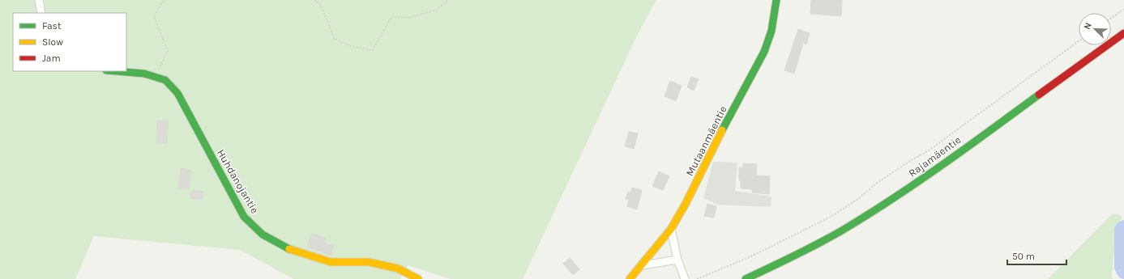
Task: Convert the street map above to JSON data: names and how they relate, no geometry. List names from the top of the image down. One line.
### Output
{"streets":{"street":["Mutaanmäentie","Rajamäentie","Huhdanojantie"]},"legend":["Fast","Slow","Jam"],"scale_bar":"50 m","north":"top left"}
